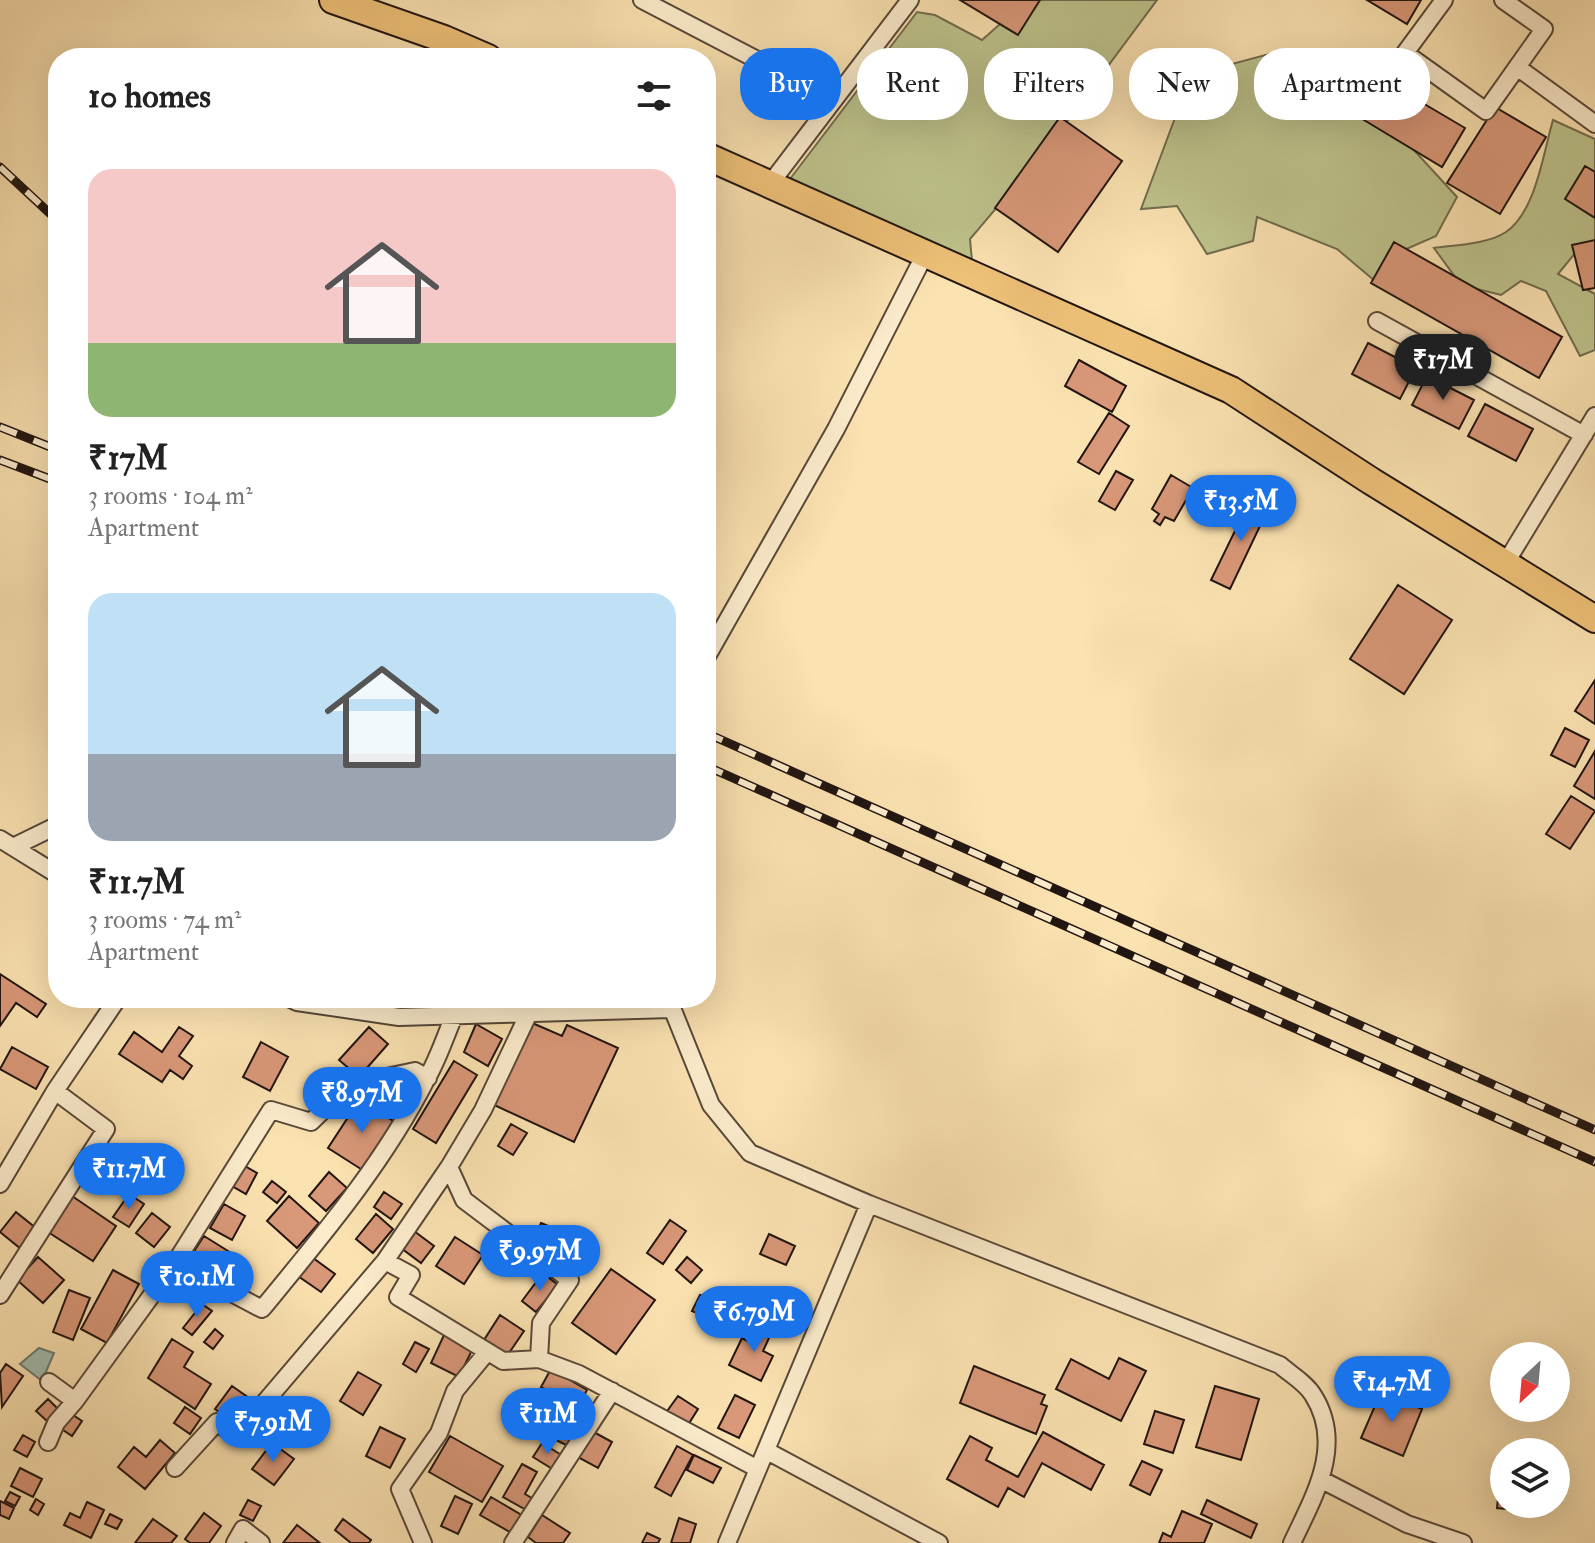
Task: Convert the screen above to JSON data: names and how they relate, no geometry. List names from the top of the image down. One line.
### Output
{"north":"bottom left","page":{"chip":["Buy","Rent","Filters","New","Apartment"],"heading":"10 homes","list":[{"name":"₹17M","note":"3 rooms · 104 m² · Apartment"},{"name":"₹11.7M","note":"3 rooms · 74 m² · Apartment"}],"price":["₹17M","₹13.5M","₹8.97M","₹11.7M","₹9.97M","₹10.1M","₹6.79M","₹14.7M","₹11M","₹7.91M"]}}
